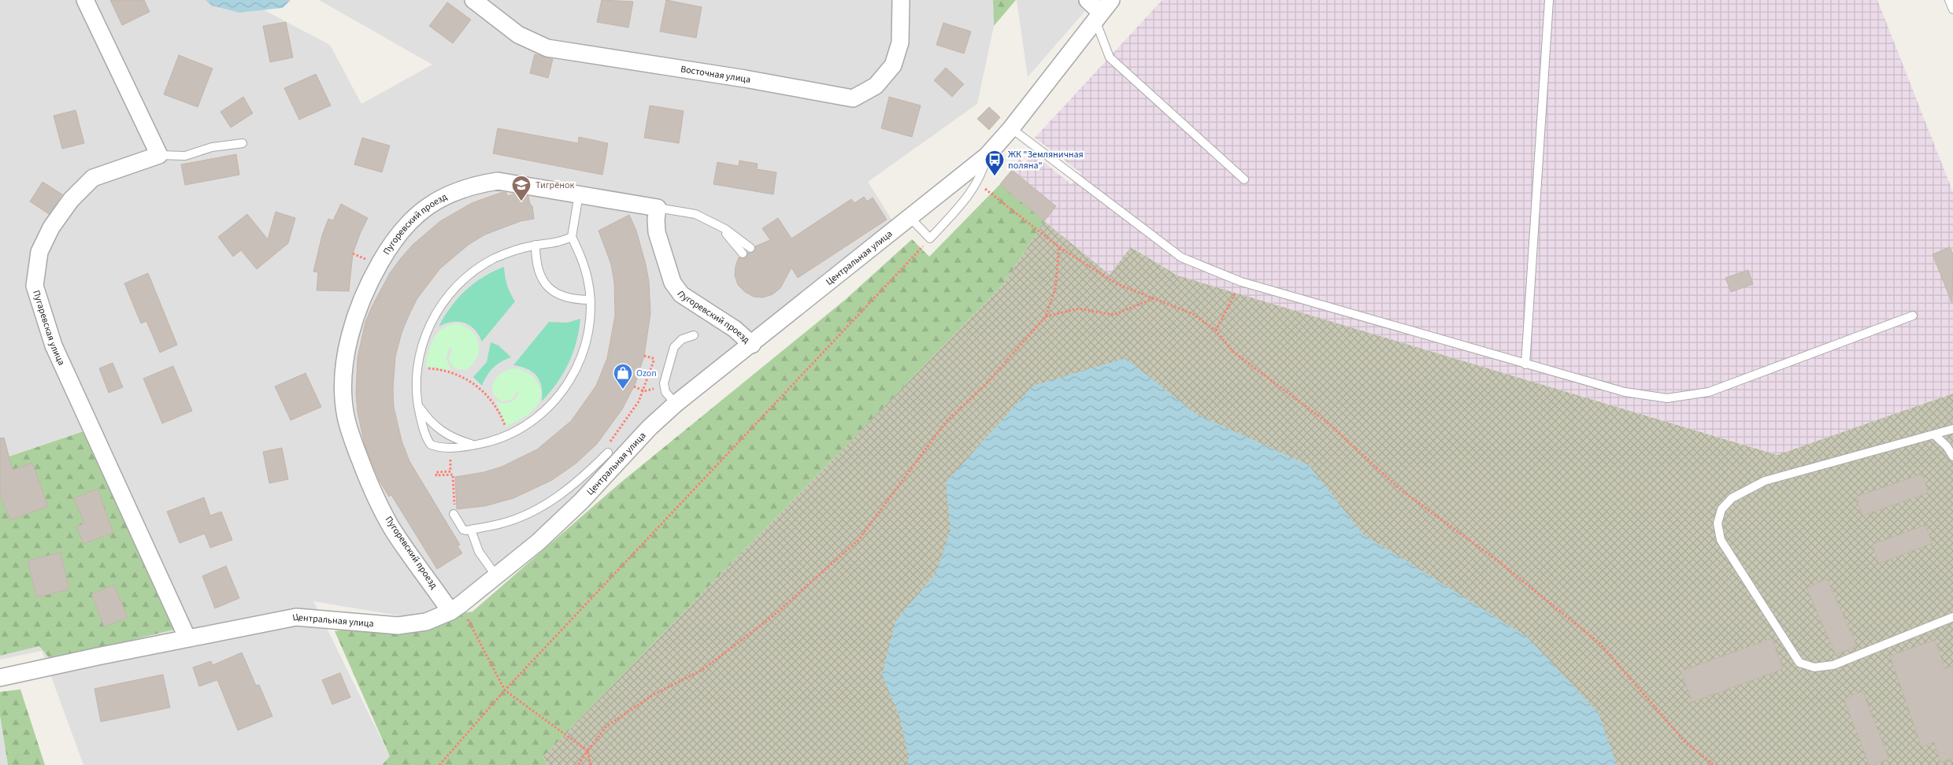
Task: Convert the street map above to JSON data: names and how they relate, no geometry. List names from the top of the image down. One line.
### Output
{"streets":{"street":["Восточная улица","Пугоревский проезд","Центральная улица","Пугаревская улица"]},"crossings":[["Пугоревский проезд","Центральная улица"],["Центральная улица","Пугаревская улица"]],"places":{"bus stop":["ЖК \"Земляничная поляна\""],"school or university":["Тигрёнок"],"shop":["Ozon"]}}
